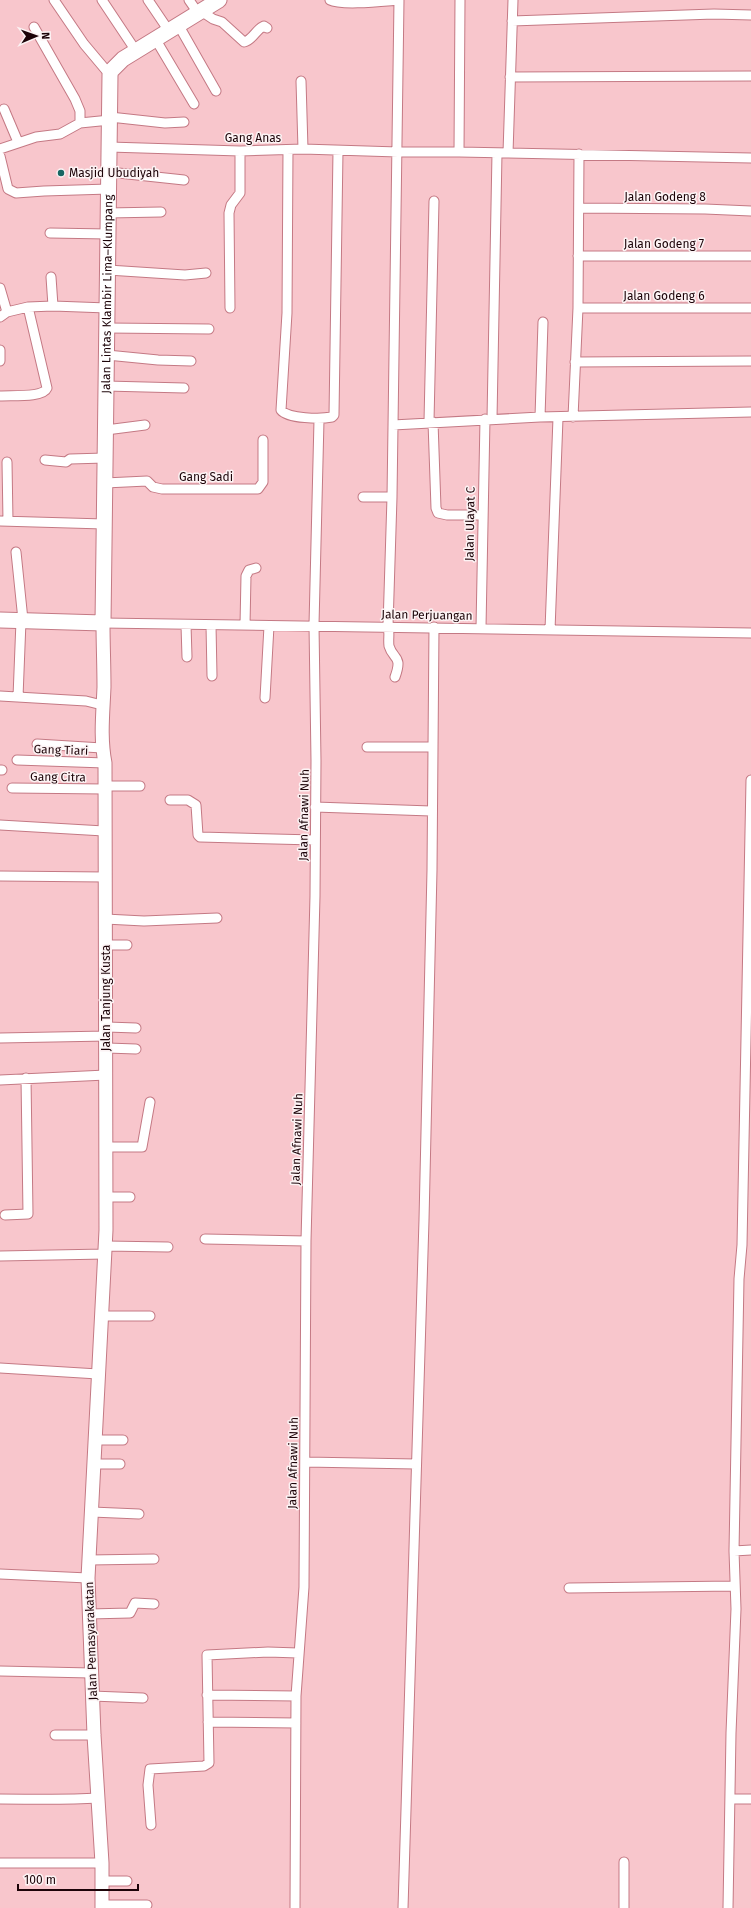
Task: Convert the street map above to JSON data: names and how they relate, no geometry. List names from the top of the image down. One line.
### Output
{"streets":{"main road":["Jalan Lintas Klambir Lima–Klumpang"],"street":["Gang Anas","Jalan Godeng 8","Jalan Godeng 7","Jalan Godeng 6","Gang Sadi","Jalan Ulayat C","Jalan Perjuangan","Gang Tiari","Gang Citra","Jalan Afnawi Nuh","Jalan Tanjung Kusta","Jalan Pemasyarakatan"]},"crossings":[["Gang Anas","Jalan Lintas Klambir Lima–Klumpang"],["Gang Anas","Jalan Ulayat C"],["Jalan Lintas Klambir Lima–Klumpang","Gang Sadi"],["Jalan Lintas Klambir Lima–Klumpang","Jalan Perjuangan"],["Jalan Lintas Klambir Lima–Klumpang","Jalan Tanjung Kusta"],["Jalan Ulayat C","Jalan Perjuangan"],["Jalan Perjuangan","Jalan Afnawi Nuh"],["Jalan Perjuangan","Jalan Tanjung Kusta"],["Gang Tiari","Jalan Tanjung Kusta"],["Gang Citra","Jalan Tanjung Kusta"],["Jalan Tanjung Kusta","Jalan Pemasyarakatan"]],"places":["Masjid Ubudiyah"],"scale_bar":"100 m","north":"right"}
